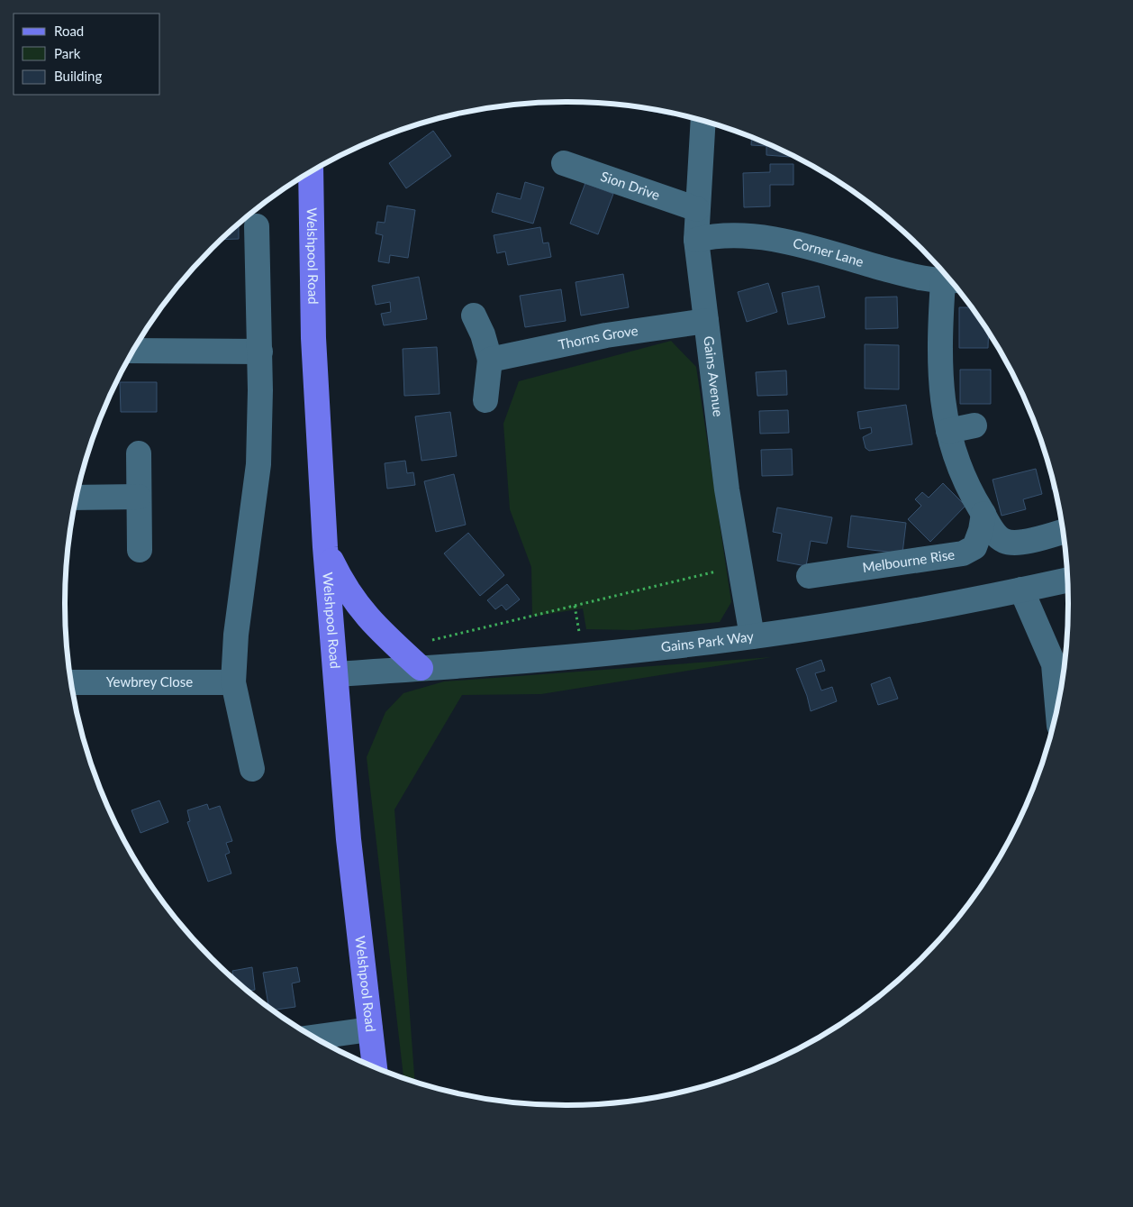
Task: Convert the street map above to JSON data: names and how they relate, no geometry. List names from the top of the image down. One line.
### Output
{"streets":{"main road":["Welshpool Road"],"street":["Sion Drive","Corner Lane","Thorns Grove","Gains Avenue","Melbourne Rise","Gains Park Way","Yewbrey Close"]},"crossings":[["Sion Drive","Gains Avenue"],["Corner Lane","Gains Avenue"],["Welshpool Road","Gains Park Way"],["Thorns Grove","Gains Avenue"],["Gains Avenue","Gains Park Way"]],"legend":["Road","Park","Building"]}
